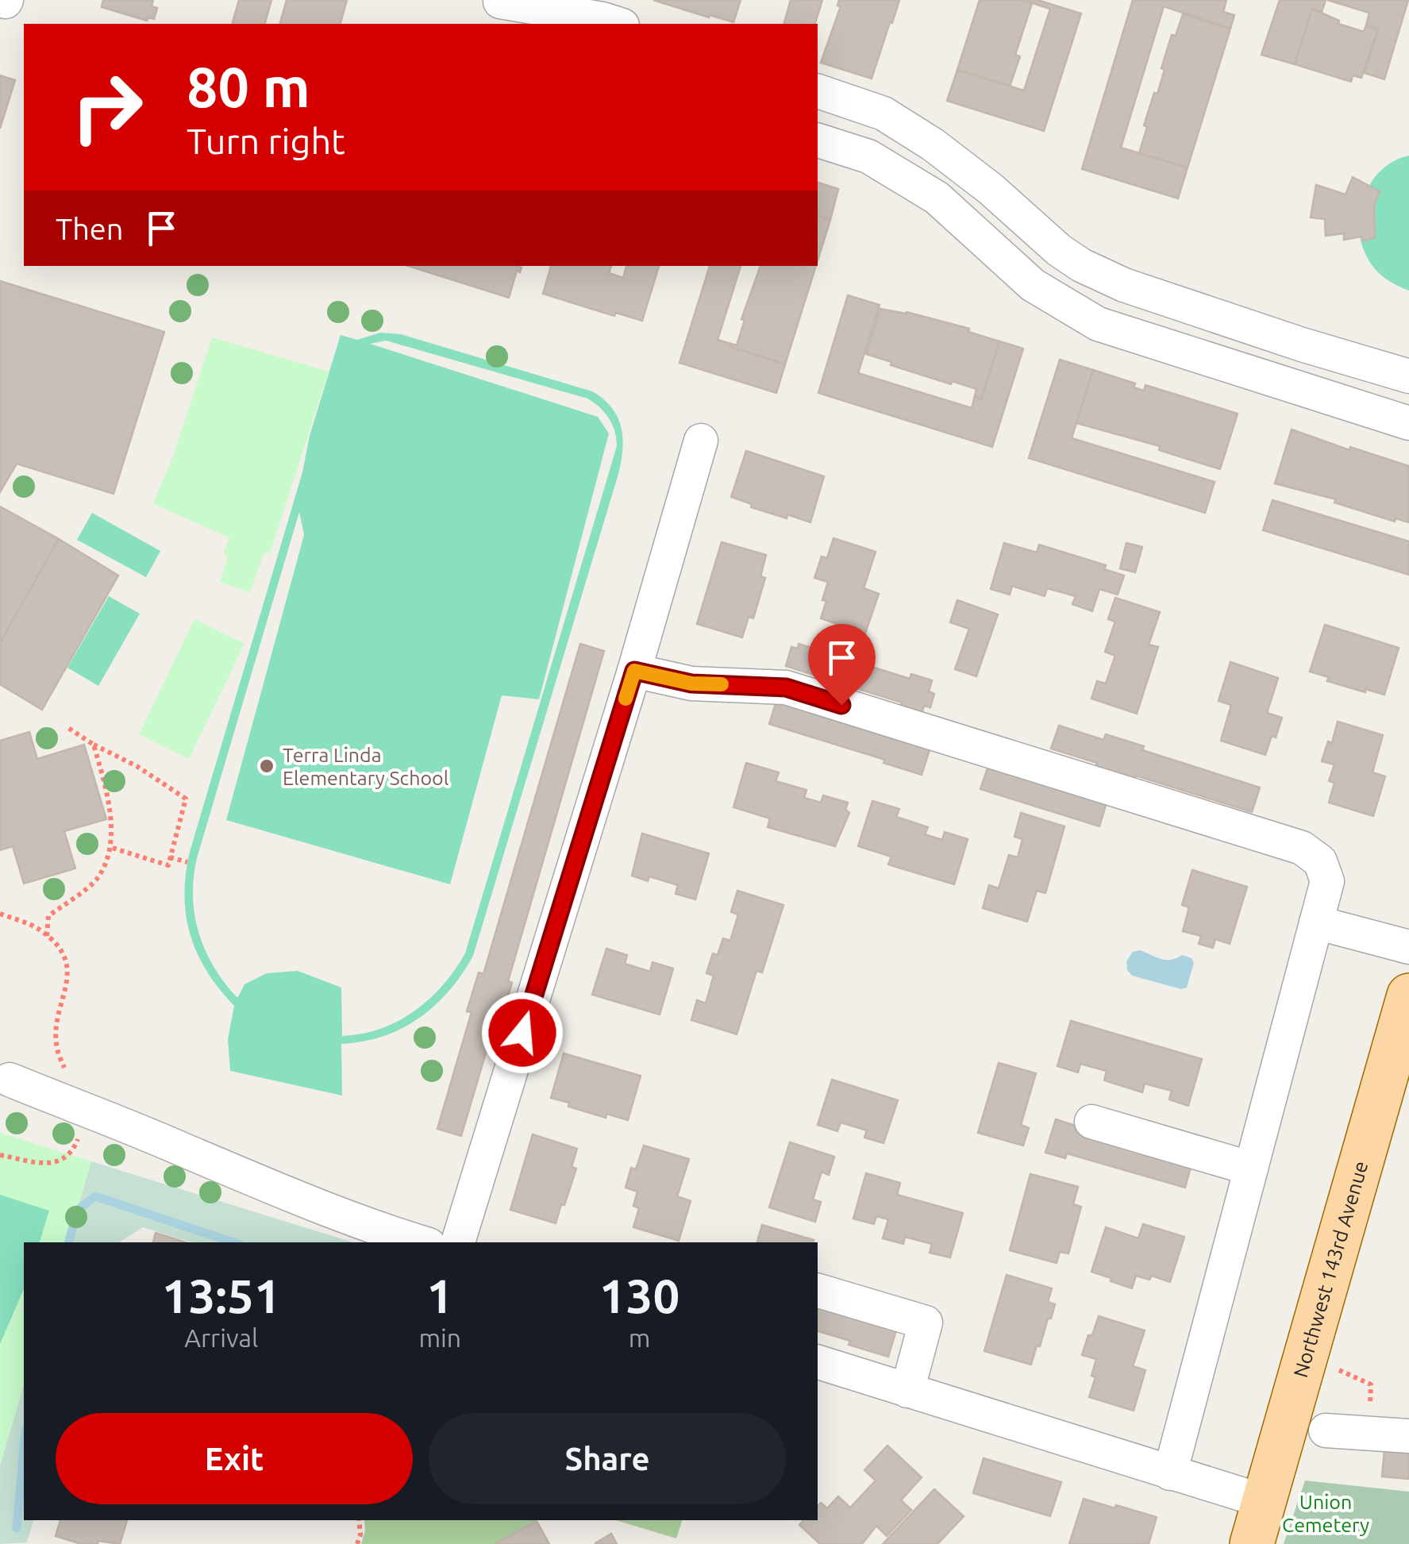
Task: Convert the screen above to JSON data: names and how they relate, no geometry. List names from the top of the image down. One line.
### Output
{"streets":{"main road":["Northwest 143rd Avenue"]},"parks":["Union Cemetery"],"places":["Terra Linda Elementary School"],"page":{"turn":["80 m","Turn right"],"then":"Then","eta":["13:51","Arrival","1","min","130","m"],"buttons":["Exit","Share"]}}
